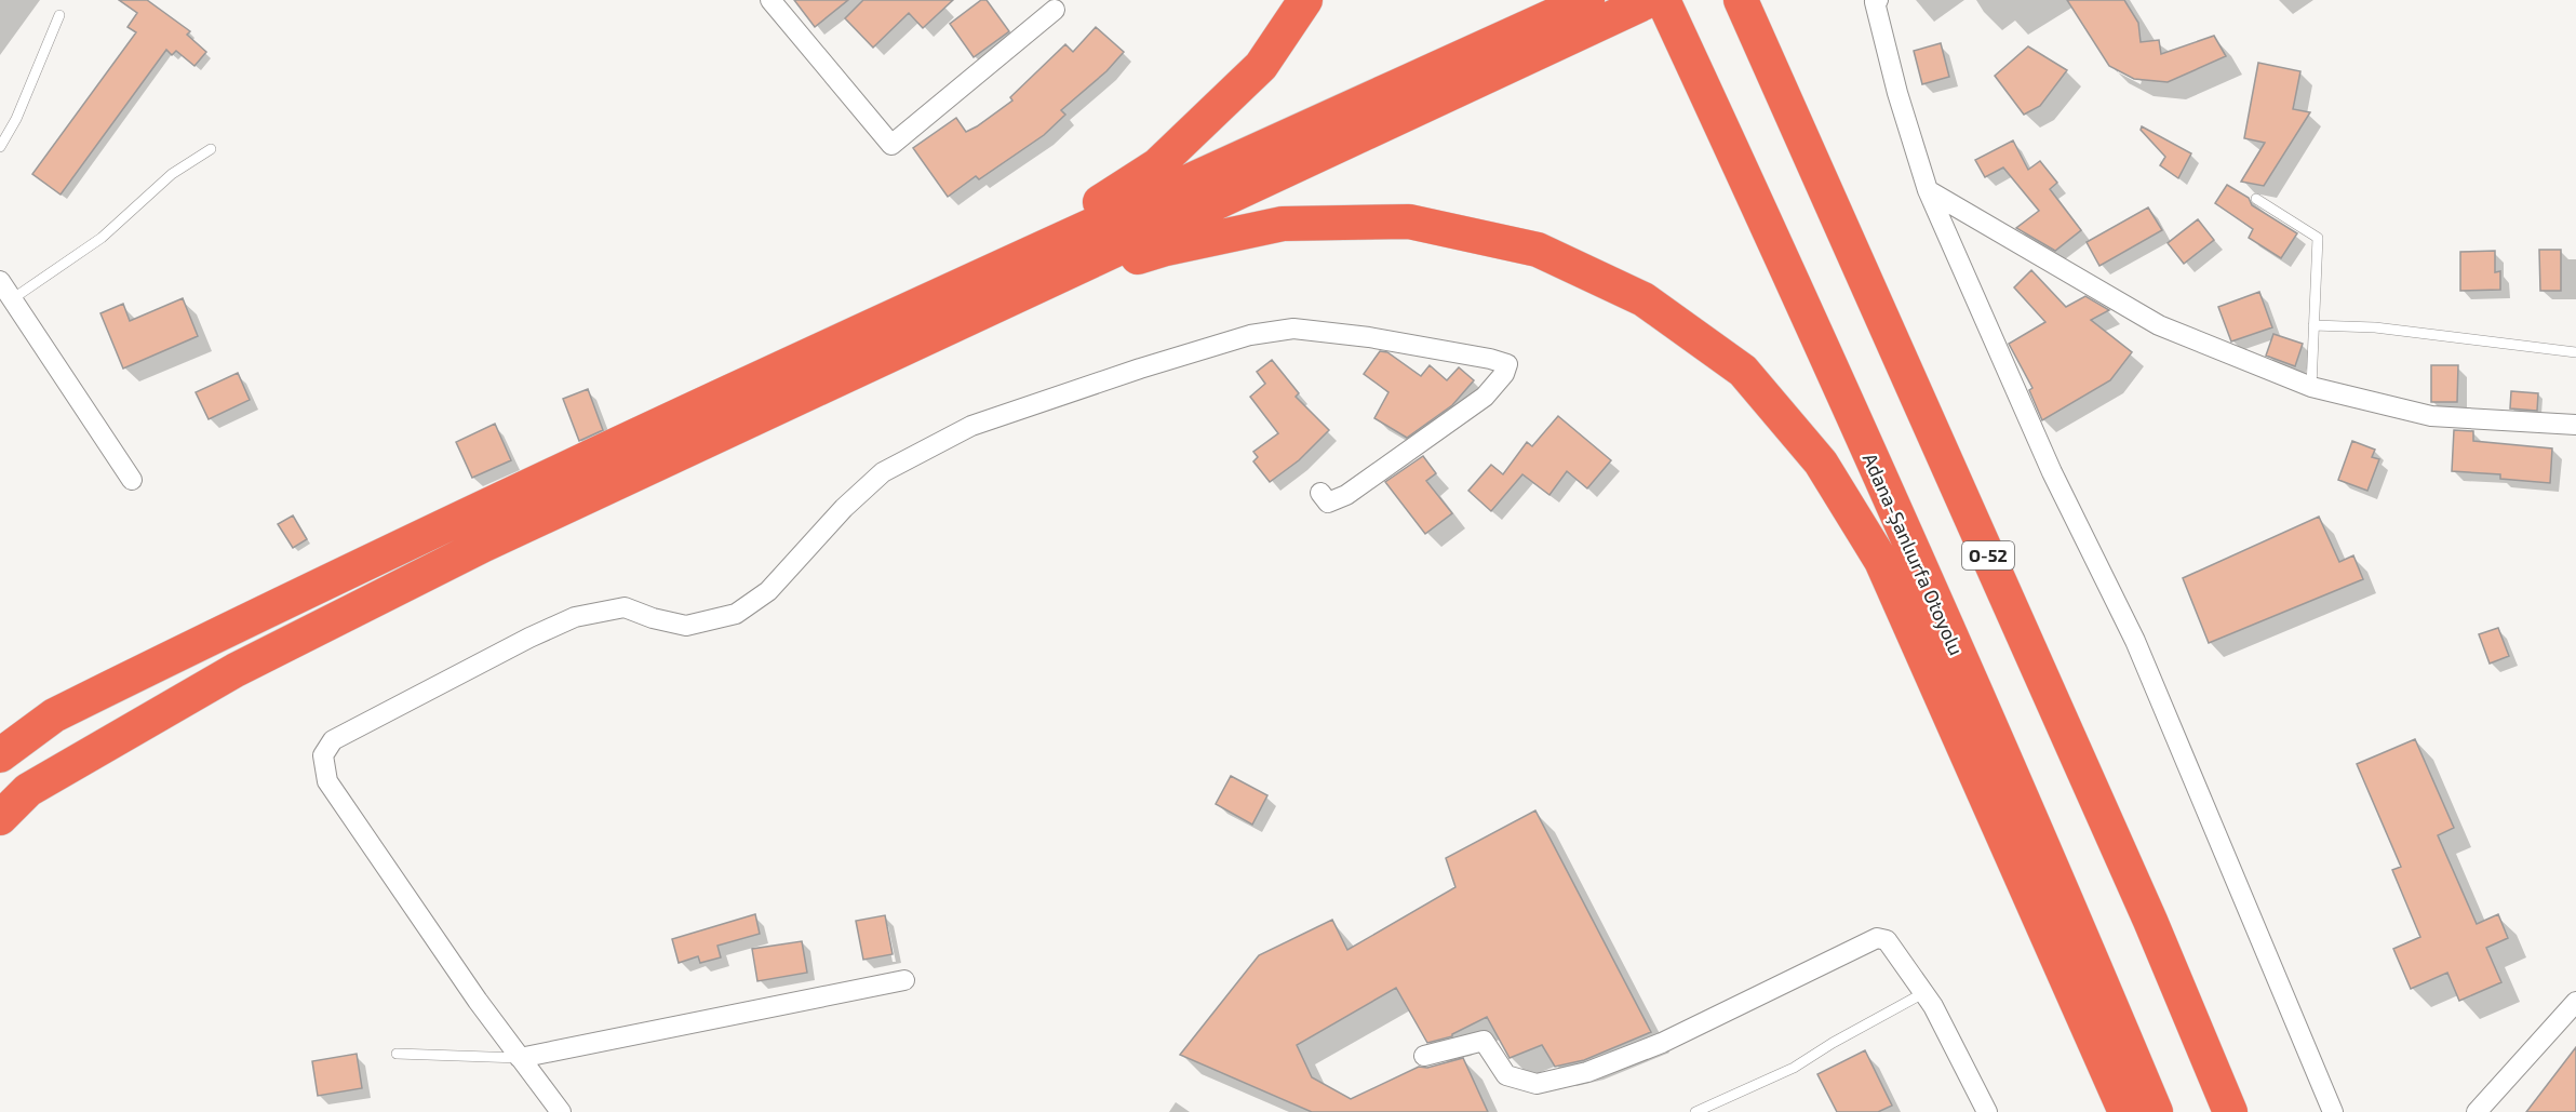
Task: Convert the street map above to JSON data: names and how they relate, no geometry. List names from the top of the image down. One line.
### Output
{"streets":{"highway":["Adana-Şanlıurfa Otoyolu","O-52"]}}
